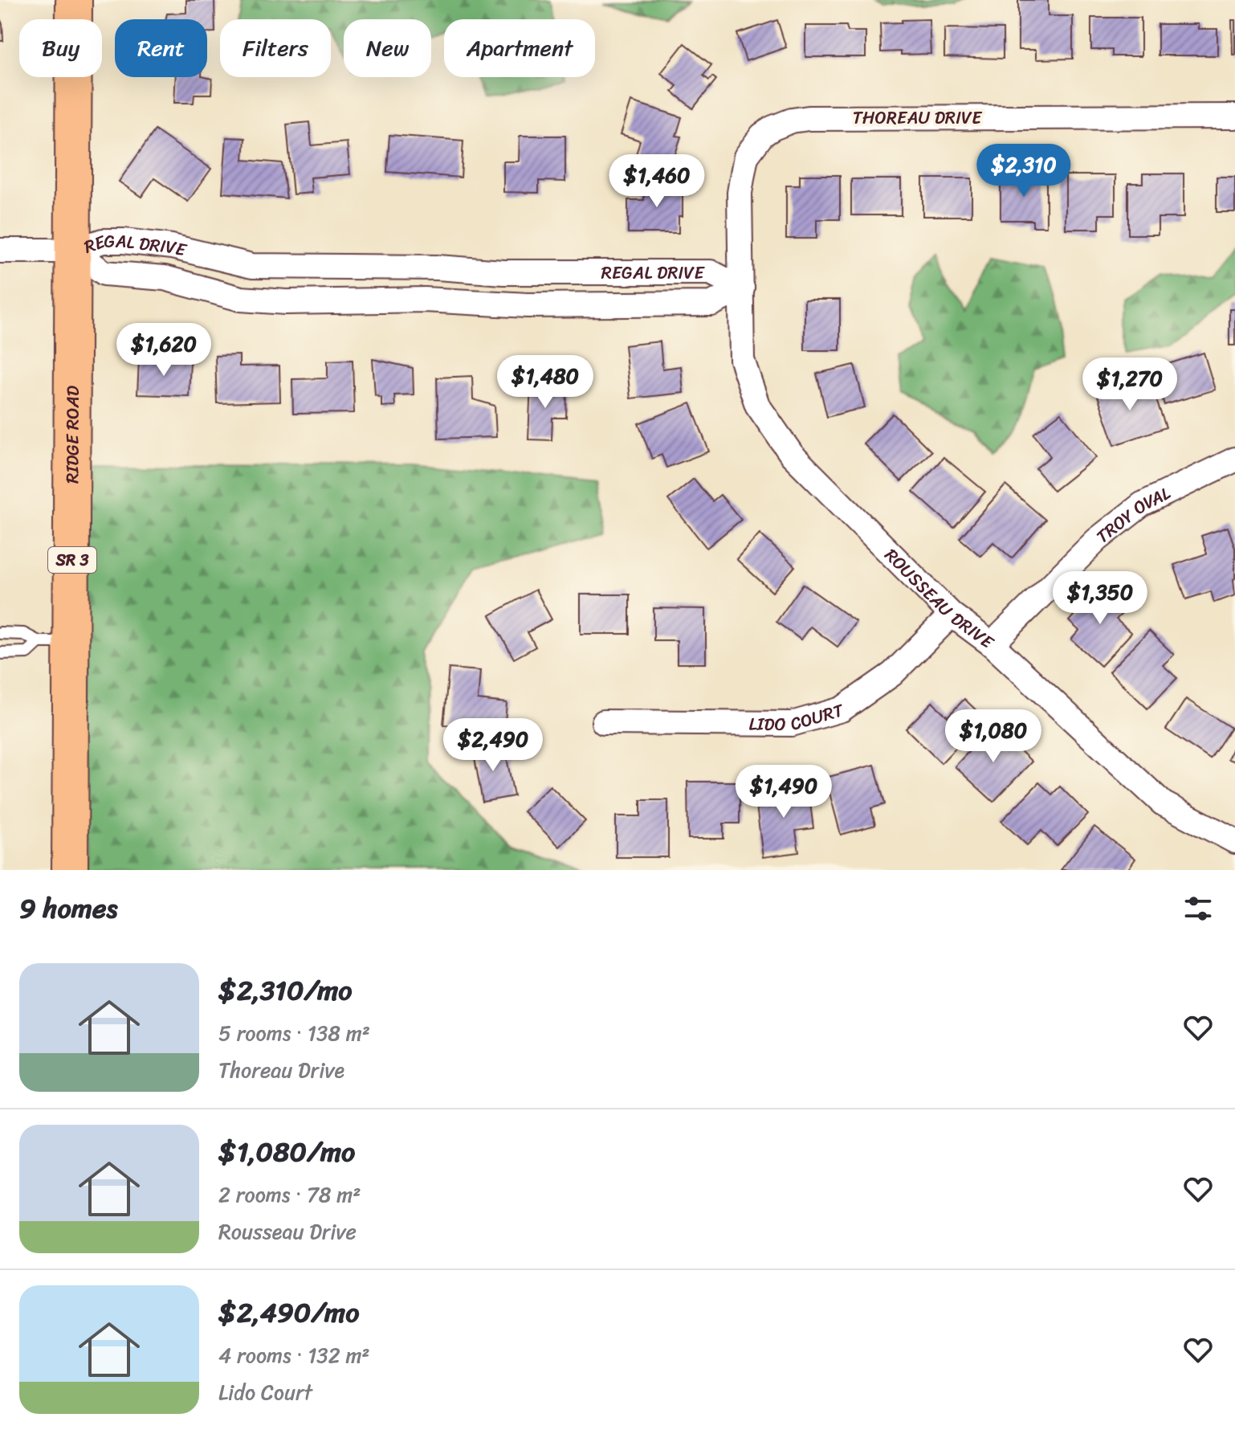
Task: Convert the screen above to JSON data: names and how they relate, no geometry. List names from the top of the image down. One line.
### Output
{"streets":{"main road":["RIDGE ROAD","SR 3"],"street":["THOREAU DRIVE","REGAL DRIVE","TROY OVAL","ROUSSEAU DRIVE","LIDO COURT"]},"crossings":[["THOREAU DRIVE","REGAL DRIVE"],["THOREAU DRIVE","ROUSSEAU DRIVE"],["REGAL DRIVE","RIDGE ROAD"],["REGAL DRIVE","ROUSSEAU DRIVE"],["TROY OVAL","ROUSSEAU DRIVE"],["ROUSSEAU DRIVE","LIDO COURT"]],"page":{"chip":["Buy","Rent","Filters","New","Apartment"],"price":["$2,310","$1,460","$1,620","$1,480","$1,270","$1,350","$1,080","$2,490","$1,490"],"heading":"9 homes","list":[{"name":"$2,310/mo","note":"5 rooms · 138 m² · Thoreau Drive"},{"name":"$1,080/mo","note":"2 rooms · 78 m² · Rousseau Drive"},{"name":"$2,490/mo","note":"4 rooms · 132 m² · Lido Court"}]}}
